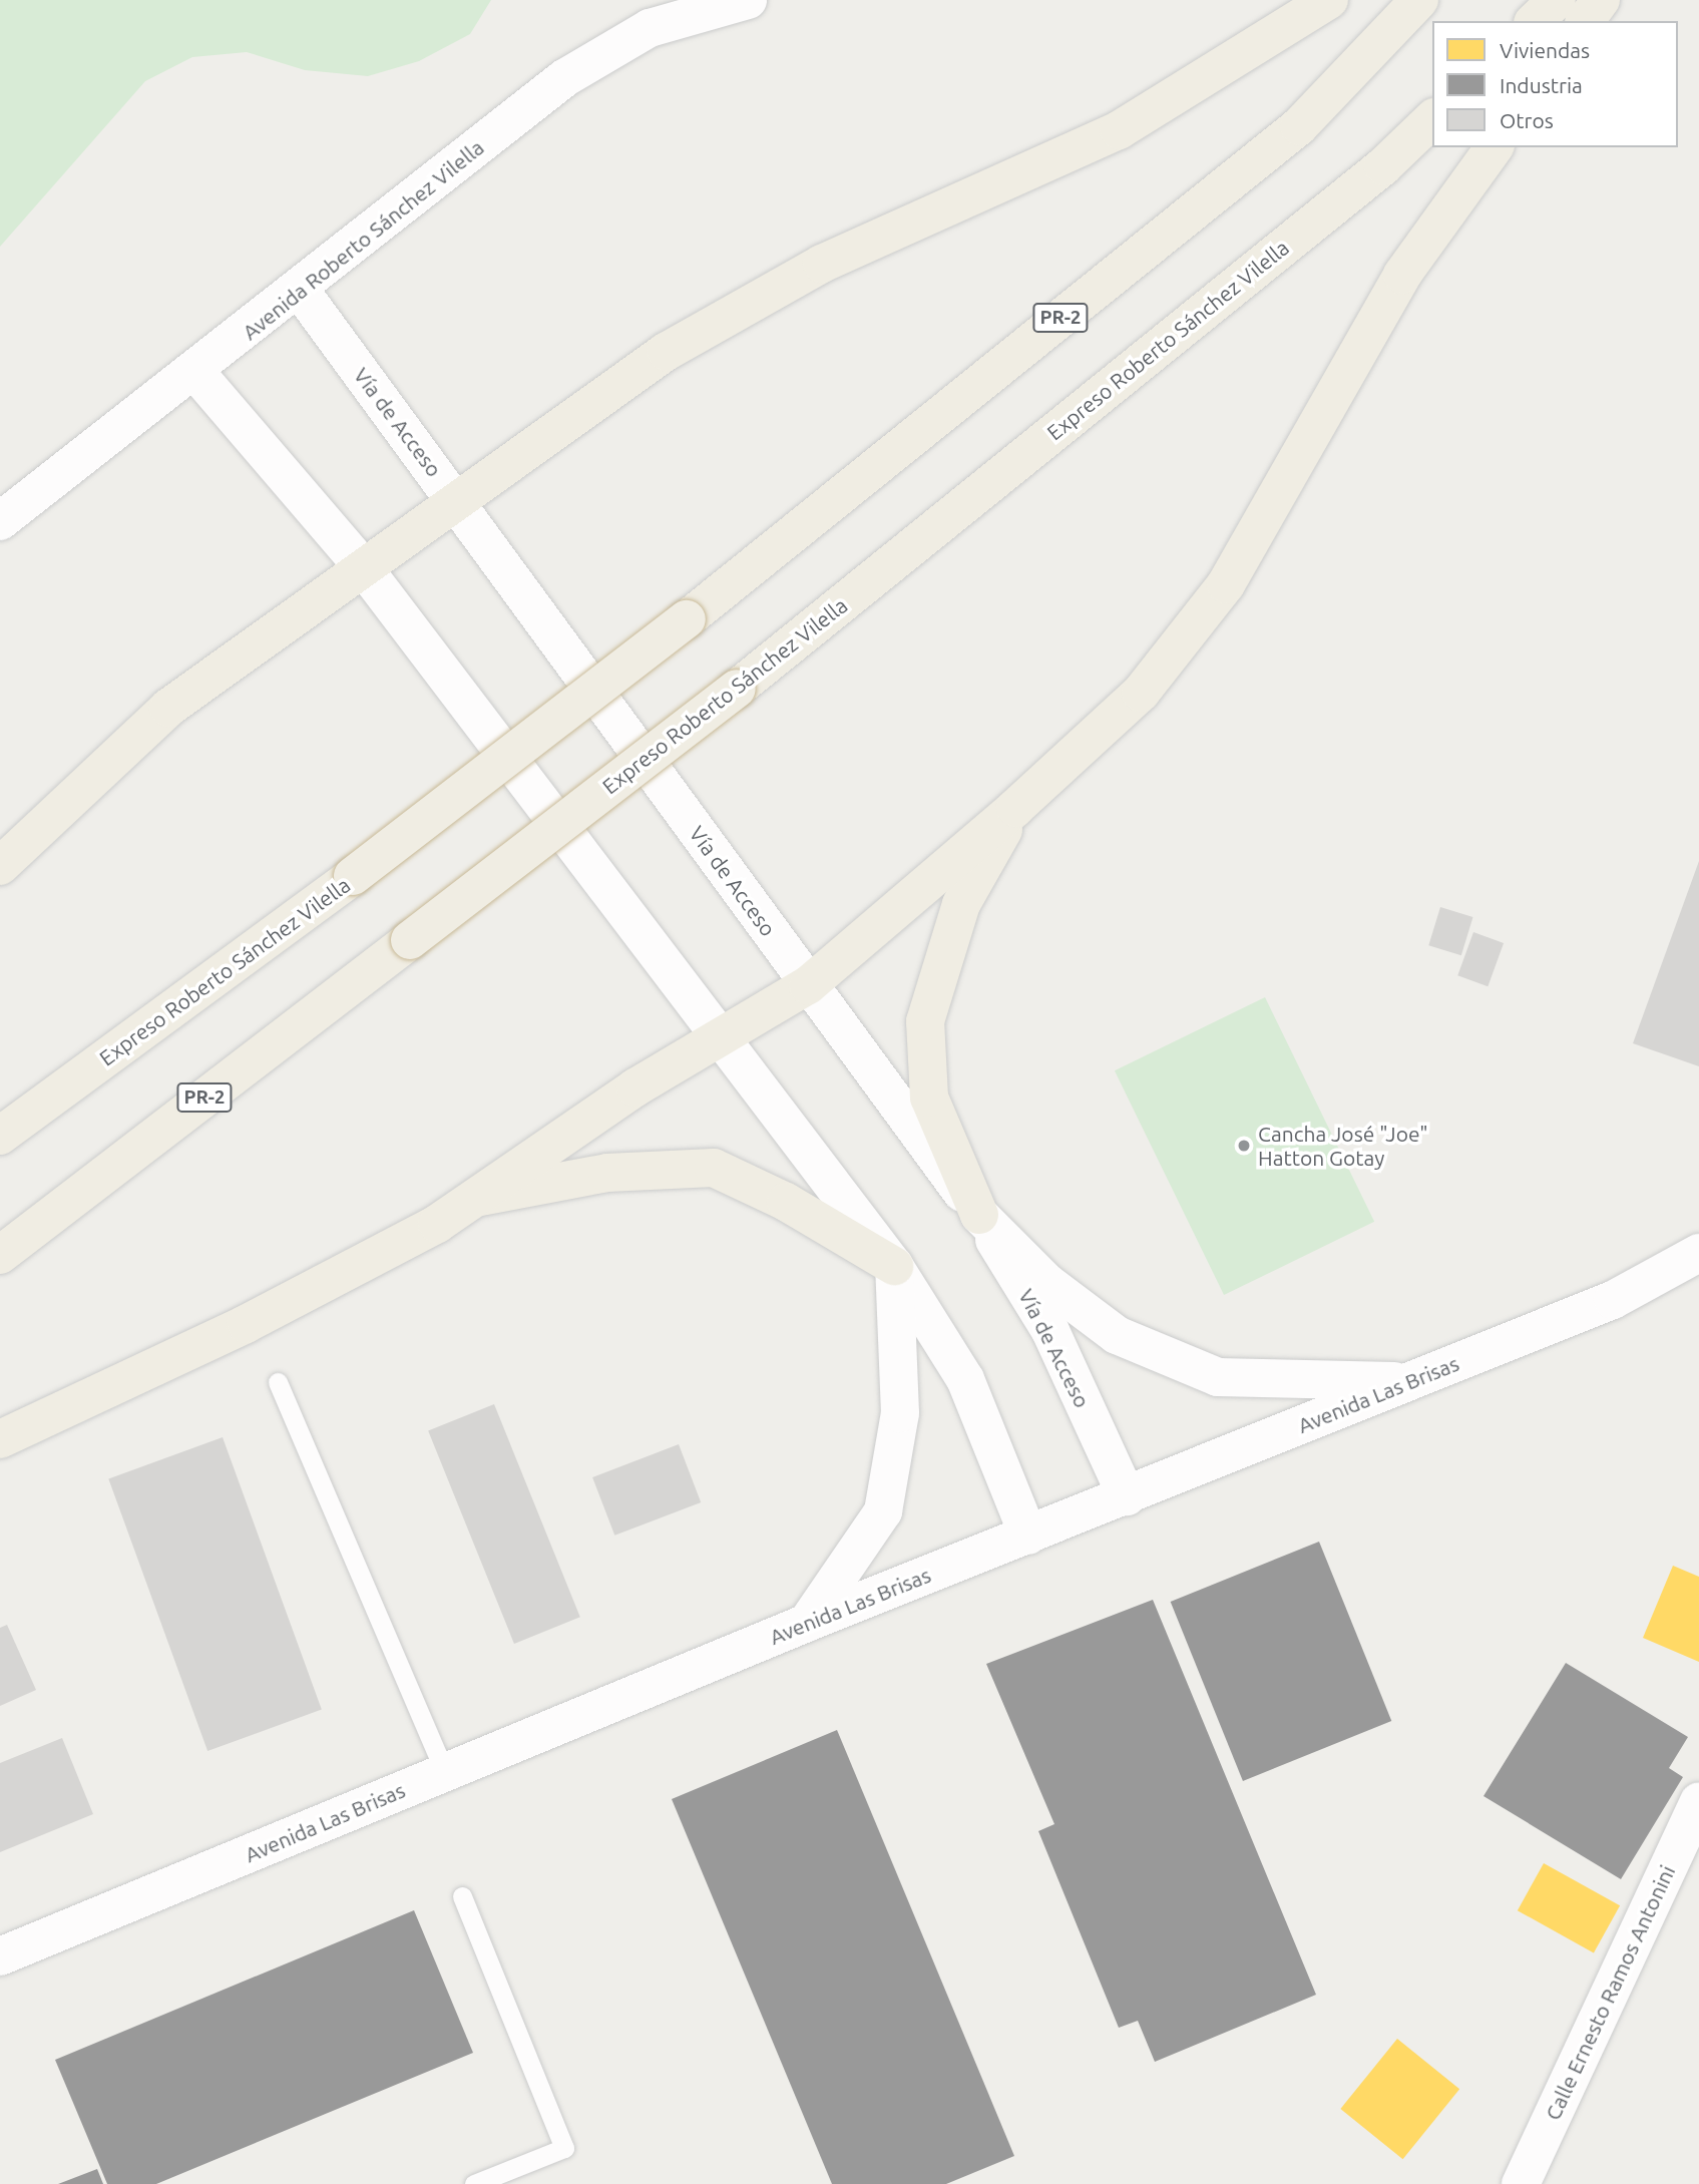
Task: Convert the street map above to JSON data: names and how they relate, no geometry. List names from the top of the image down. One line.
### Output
{"streets":{"highway":["PR-2","Expreso Roberto Sánchez Vilella"],"street":["Avenida Roberto Sánchez Vilella","Vía de Acceso","Avenida Las Brisas","Calle Ernesto Ramos Antonini"]},"crossings":[["Avenida Roberto Sánchez Vilella","Vía de Acceso"],["Vía de Acceso","Avenida Las Brisas"]],"places":["Cancha José \"Joe\" Hatton Gotay"],"legend":["Viviendas","Industria","Otros"]}
